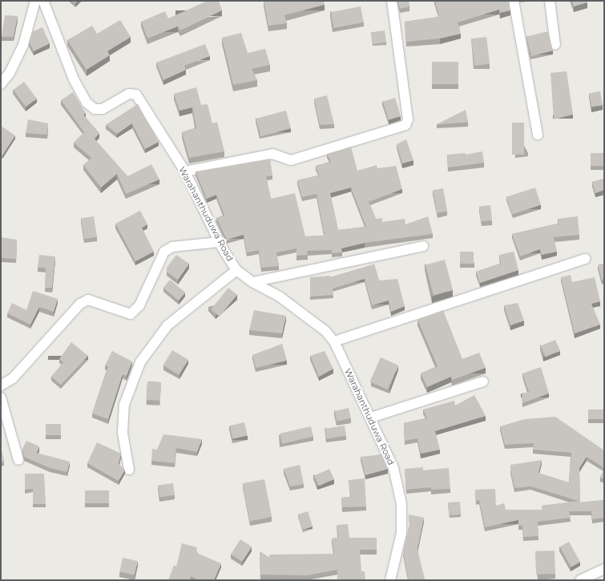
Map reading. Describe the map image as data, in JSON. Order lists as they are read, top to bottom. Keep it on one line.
{"streets":{"street":["Warahanthuduwa Road"]}}
